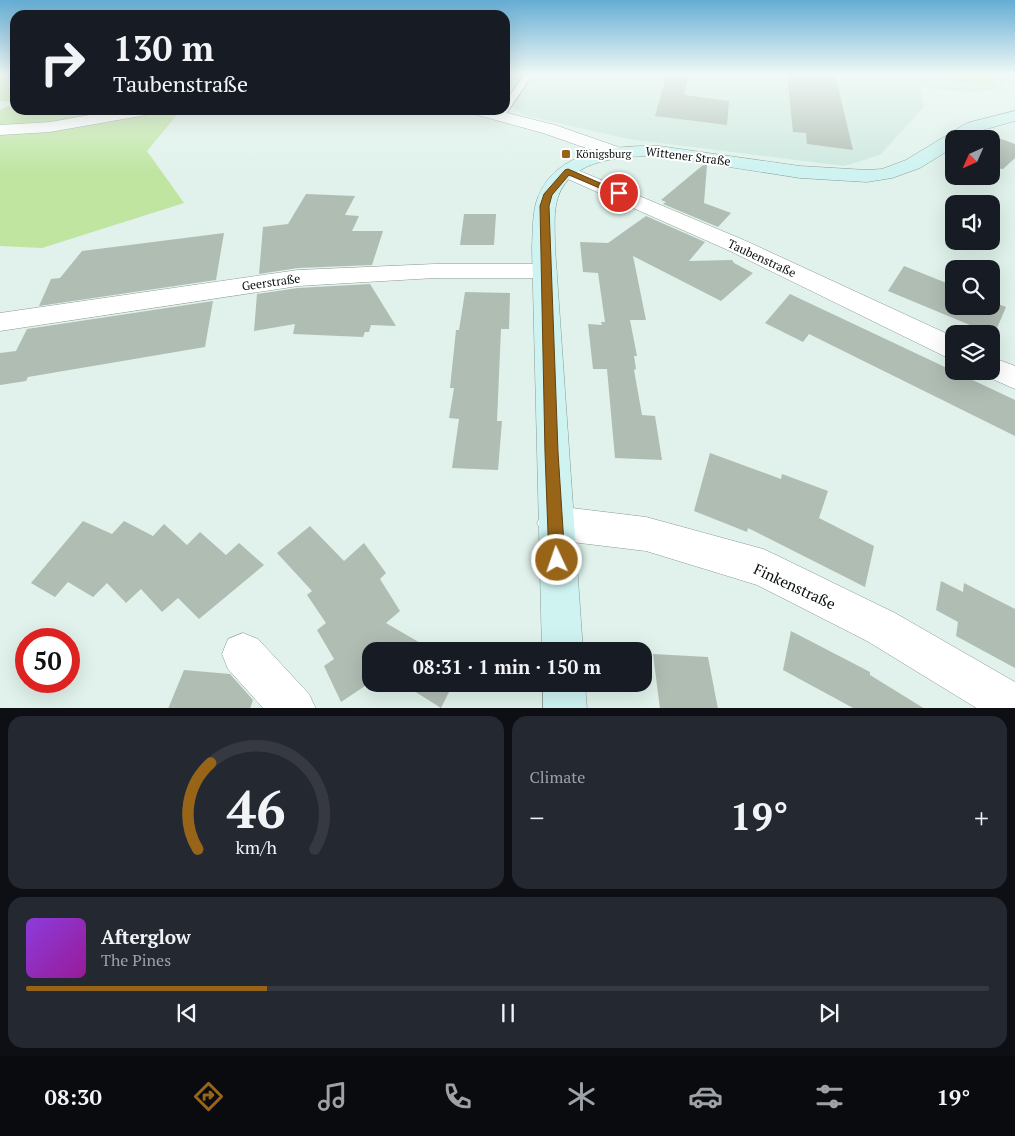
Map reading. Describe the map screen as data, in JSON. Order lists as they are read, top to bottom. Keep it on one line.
{"streets":{"main road":["Wittener Straße"],"street":["Taubenstraße","Geerstraße","Finkenstraße"]},"crossings":[["Wittener Straße","Taubenstraße"],["Wittener Straße","Geerstraße"],["Wittener Straße","Finkenstraße"]],"places":{"transit":["Königsburg"]},"north":"bottom left","page":{"turn":["130 m","Taubenstraße"],"limit":"50","trip":"08:31 · 1 min · 150 m","tile":"Climate","heat":["−","19°","+"],"song":["Afterglow","The Pines"],"tabs":["08:30","19°"],"gauge":["46","km/h"]}}
